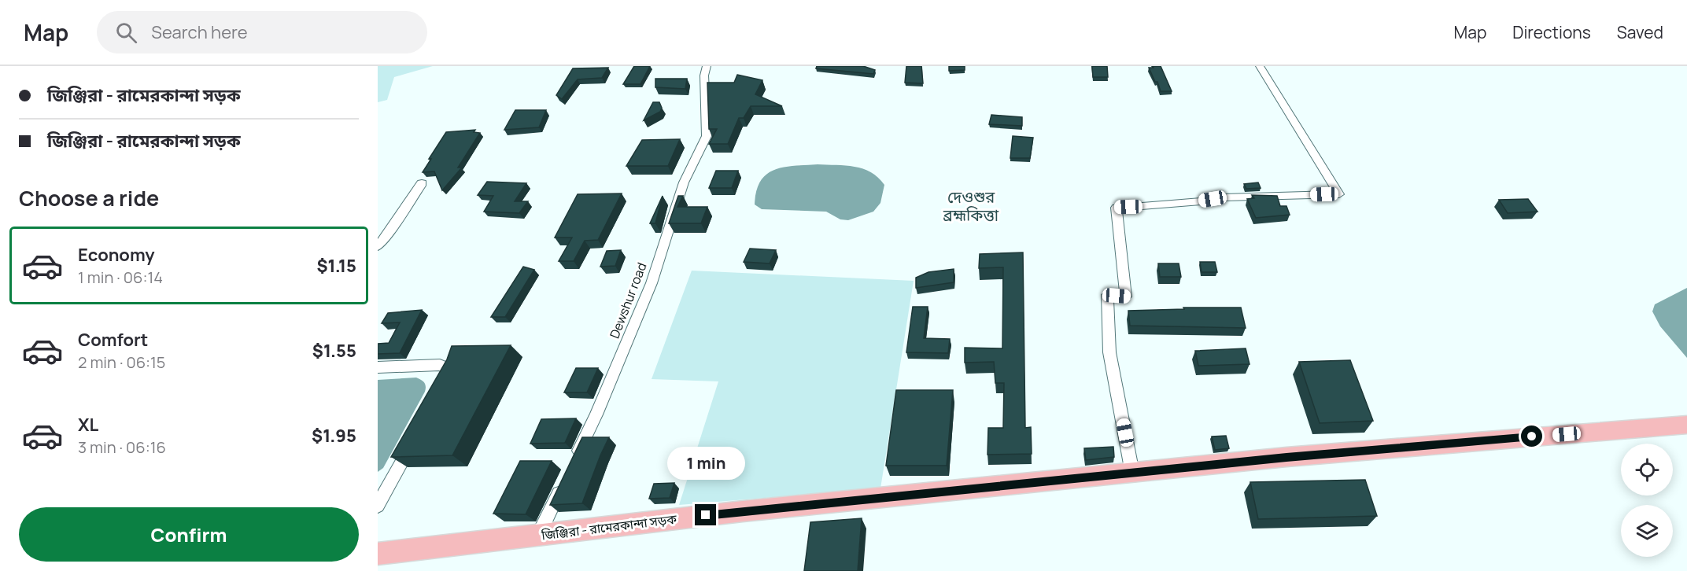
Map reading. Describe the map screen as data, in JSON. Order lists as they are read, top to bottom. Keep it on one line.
{"streets":{"main road":["জিঞ্জিরা - রামেরকান্দা সড়ক"],"street":["Dewshur road"]},"districts":["দেওশুর ব্রহ্মকিত্তা"],"page":{"header":"Map","search":"Search here","nav":["Map","Directions","Saved"],"banner":["জিঞ্জিরা - রামেরকান্দা সড়ক","জিঞ্জিরা - রামেরকান্দা সড়ক"],"heading":"Choose a ride","list":[{"name":"Economy","note":"1 min · 06:14","value":"$1.15"},{"name":"Comfort","note":"2 min · 06:15","value":"$1.55"},{"name":"XL","note":"3 min · 06:16","value":"$1.95"}],"bubble":"1 min","buttons":"Confirm"}}
